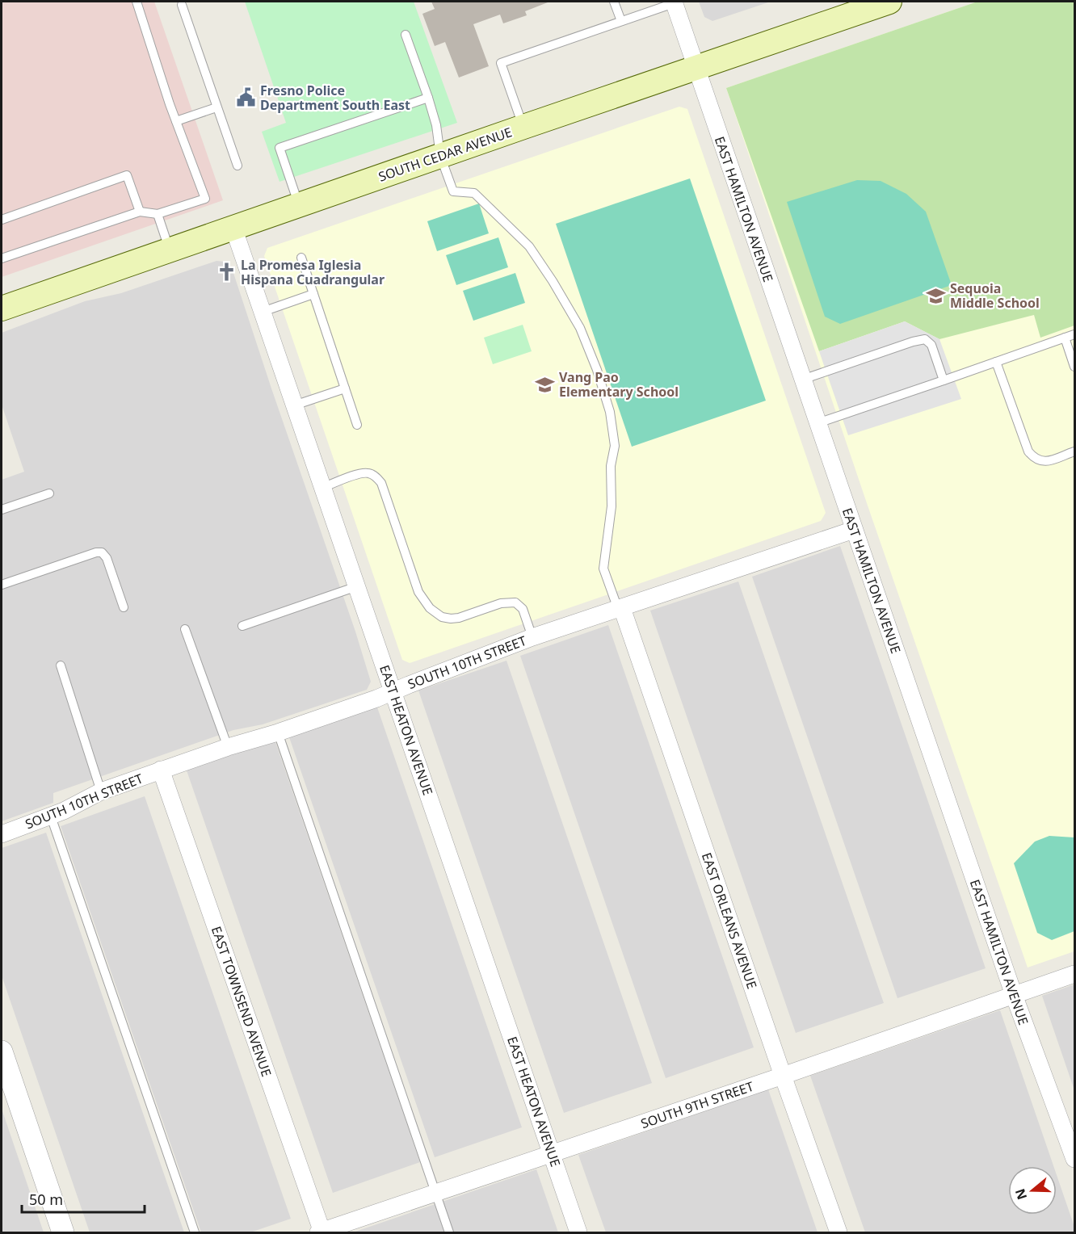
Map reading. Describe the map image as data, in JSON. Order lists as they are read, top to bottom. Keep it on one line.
{"streets":{"main road":["SOUTH CEDAR AVENUE"],"street":["EAST HAMILTON AVENUE","SOUTH 10TH STREET","EAST HEATON AVENUE","EAST ORLEANS AVENUE","EAST TOWNSEND AVENUE","SOUTH 9TH STREET"]},"crossings":[["SOUTH CEDAR AVENUE","EAST HAMILTON AVENUE"],["SOUTH CEDAR AVENUE","EAST HEATON AVENUE"],["EAST HAMILTON AVENUE","SOUTH 10TH STREET"],["EAST HAMILTON AVENUE","SOUTH 9TH STREET"],["SOUTH 10TH STREET","EAST HEATON AVENUE"],["SOUTH 10TH STREET","EAST ORLEANS AVENUE"],["SOUTH 10TH STREET","EAST TOWNSEND AVENUE"],["EAST HEATON AVENUE","SOUTH 9TH STREET"],["EAST ORLEANS AVENUE","SOUTH 9TH STREET"],["EAST TOWNSEND AVENUE","SOUTH 9TH STREET"]],"places":{"public building":["Fresno Police Department South East"],"church":["La Promesa Iglesia Hispana Cuadrangular"],"school or university":["Sequoia Middle School","Vang Pao Elementary School"]},"scale_bar":"50 m","north":"left"}
